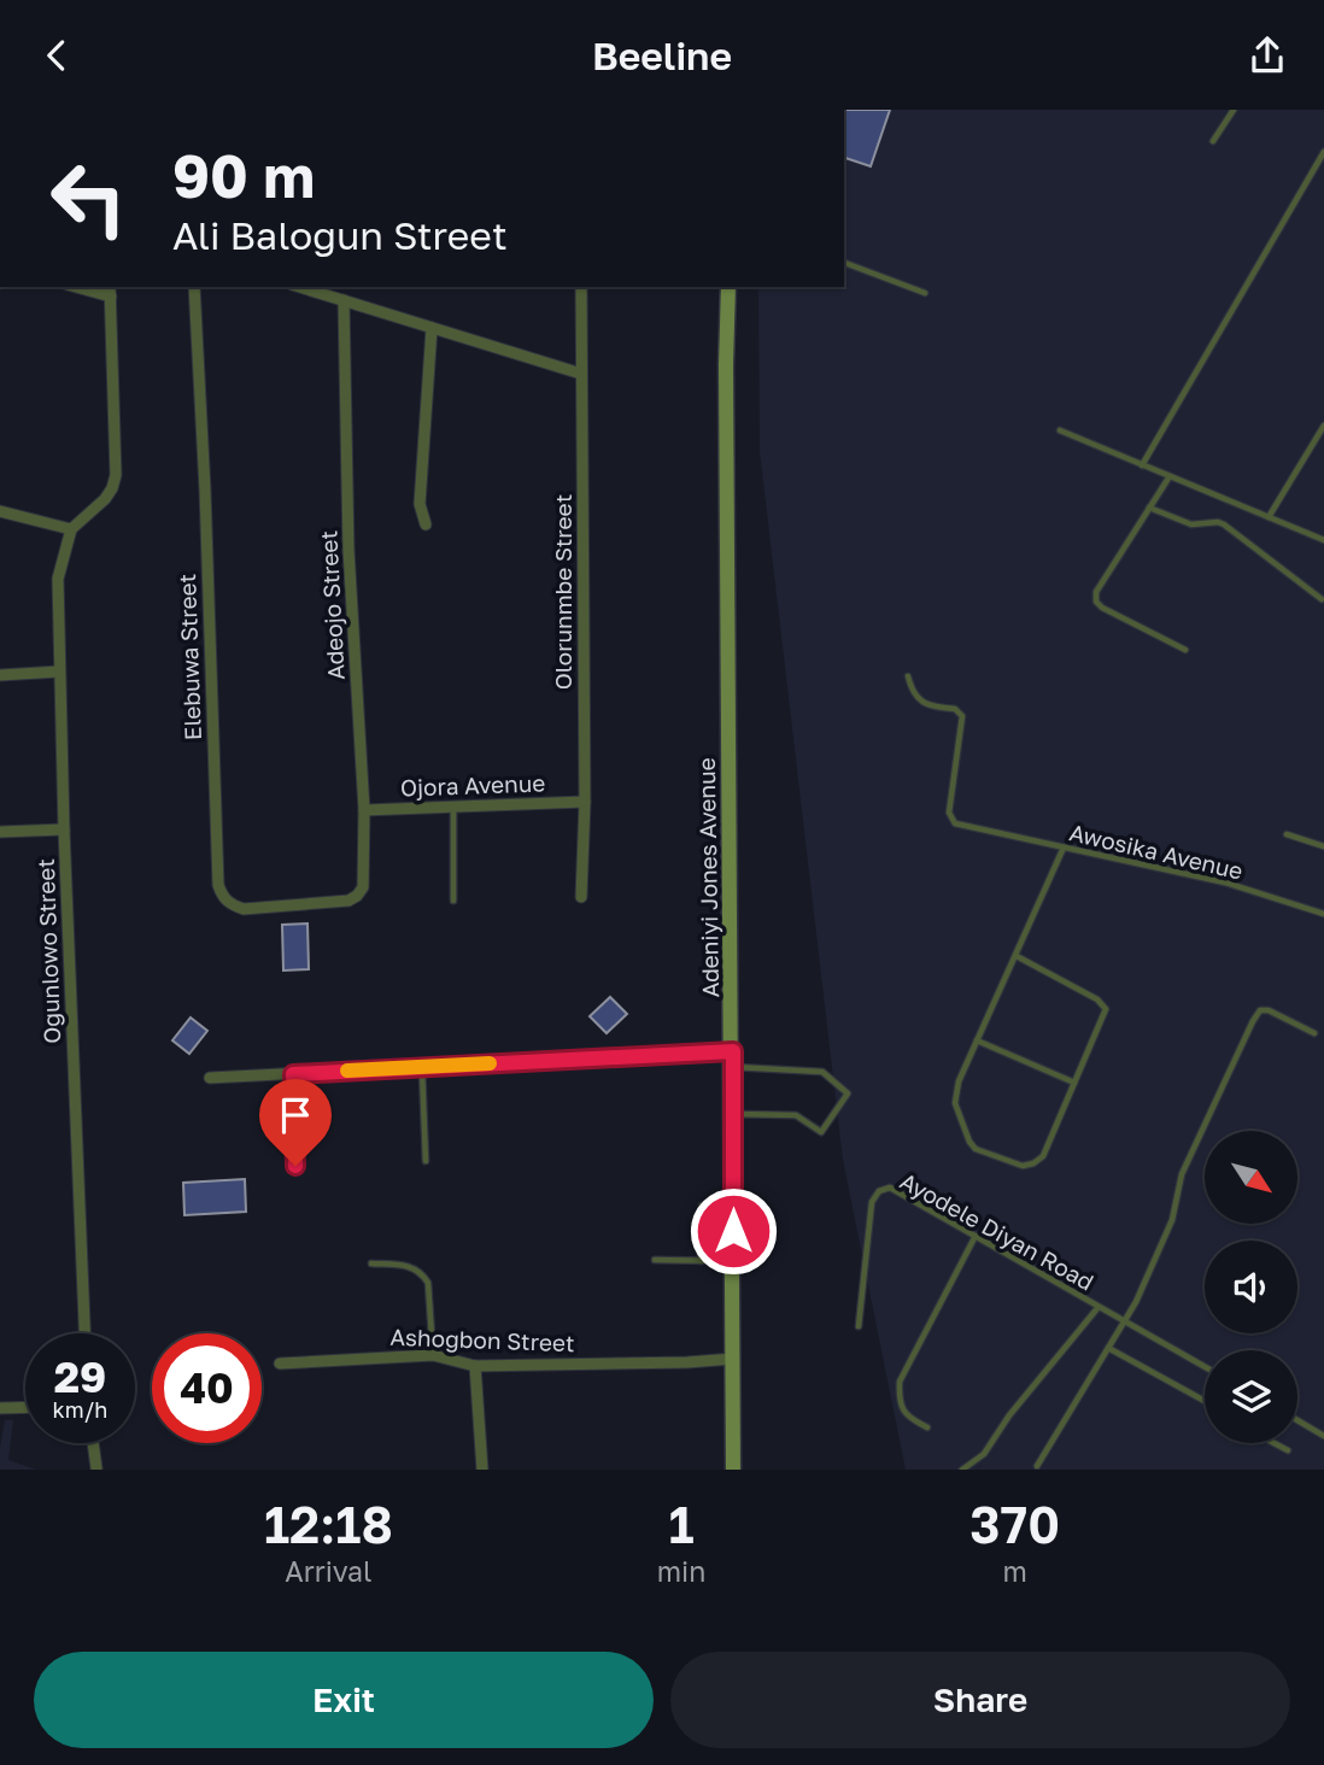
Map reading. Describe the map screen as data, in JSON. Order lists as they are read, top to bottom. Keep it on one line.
{"streets":{"street":["Olorunmbe Street","Adeojo Street","Elebuwa Street","Ojora Avenue","Adeniyi Jones Avenue","Ogunlowo Street","Ashogbon Street"],"lane":["Awosika Avenue","Ayodele Diyan Road"]},"crossings":[["Olorunmbe Street","Ojora Avenue"],["Adeojo Street","Elebuwa Street"],["Adeojo Street","Ojora Avenue"],["Adeniyi Jones Avenue","Ashogbon Street"]],"north":"bottom right","page":{"header":"Beeline","turn":["90 m","Ali Balogun Street"],"speed":"29 km/h","limit":"40","eta":["12:18","Arrival","1","min","370","m"],"buttons":["Exit","Share"]}}
